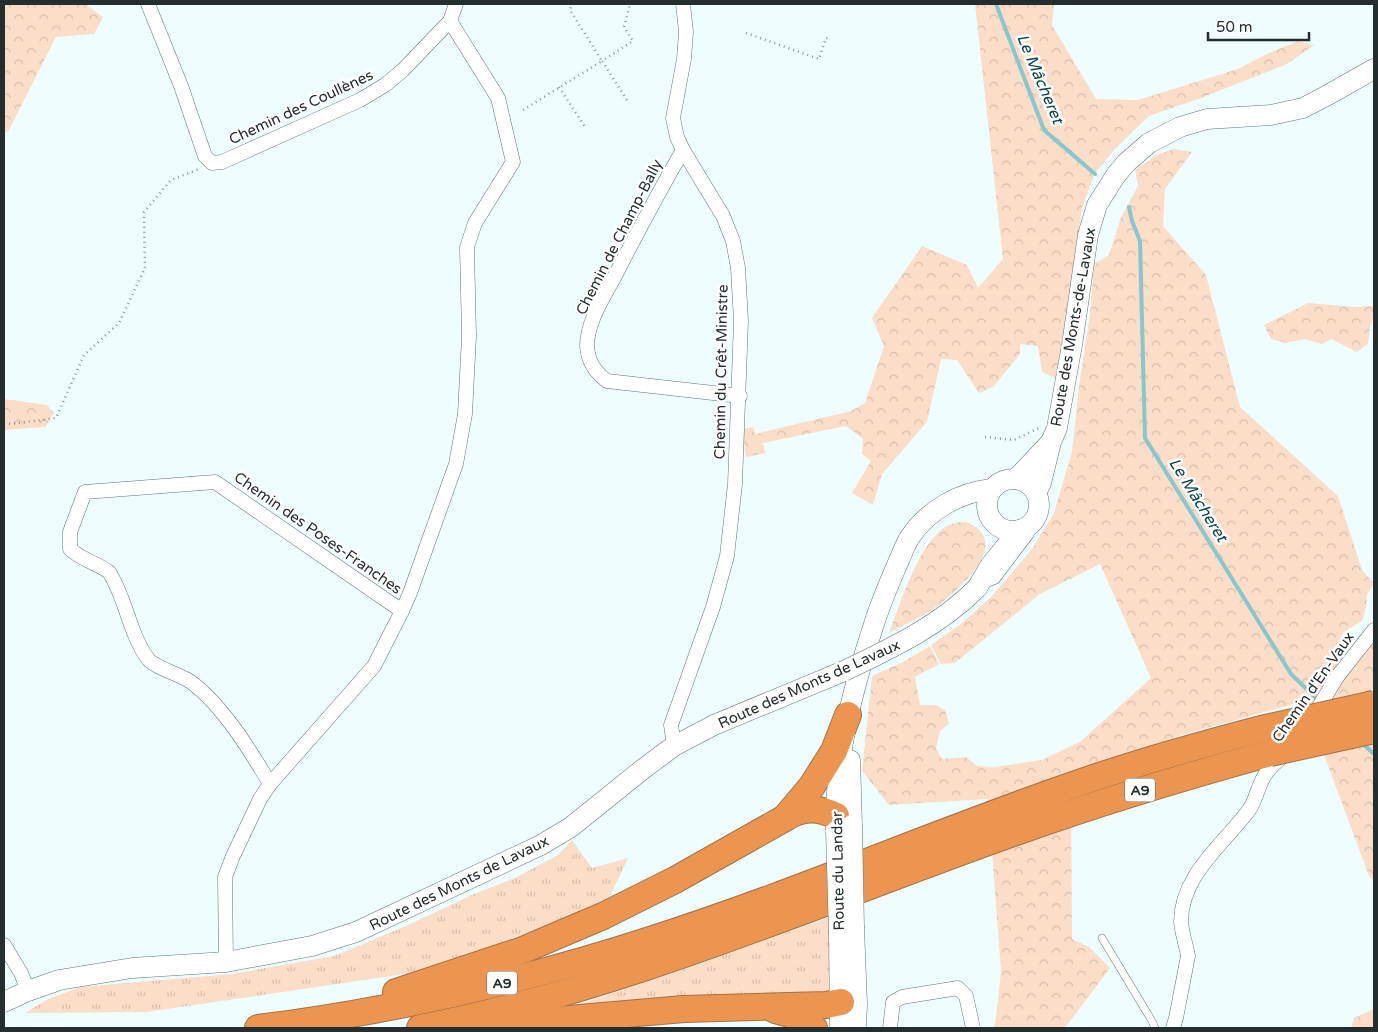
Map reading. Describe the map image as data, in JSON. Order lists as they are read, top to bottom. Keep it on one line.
{"streets":{"highway":["A9"],"street":["Chemin des Coullènes","Chemin de Champ-Bally","Route des Monts-de-Lavaux","Chemin du Crêt-Ministre","Chemin des Poses-Franches","Route des Monts de Lavaux","Chemin d'En-Vaux","Route du Landar"]},"crossings":[["Chemin de Champ-Bally","Chemin du Crêt-Ministre"],["Chemin du Crêt-Ministre","Route des Monts de Lavaux"],["Route des Monts de Lavaux","Route du Landar"]],"water":["Le Mâcheret"],"scale_bar":"50 m"}
